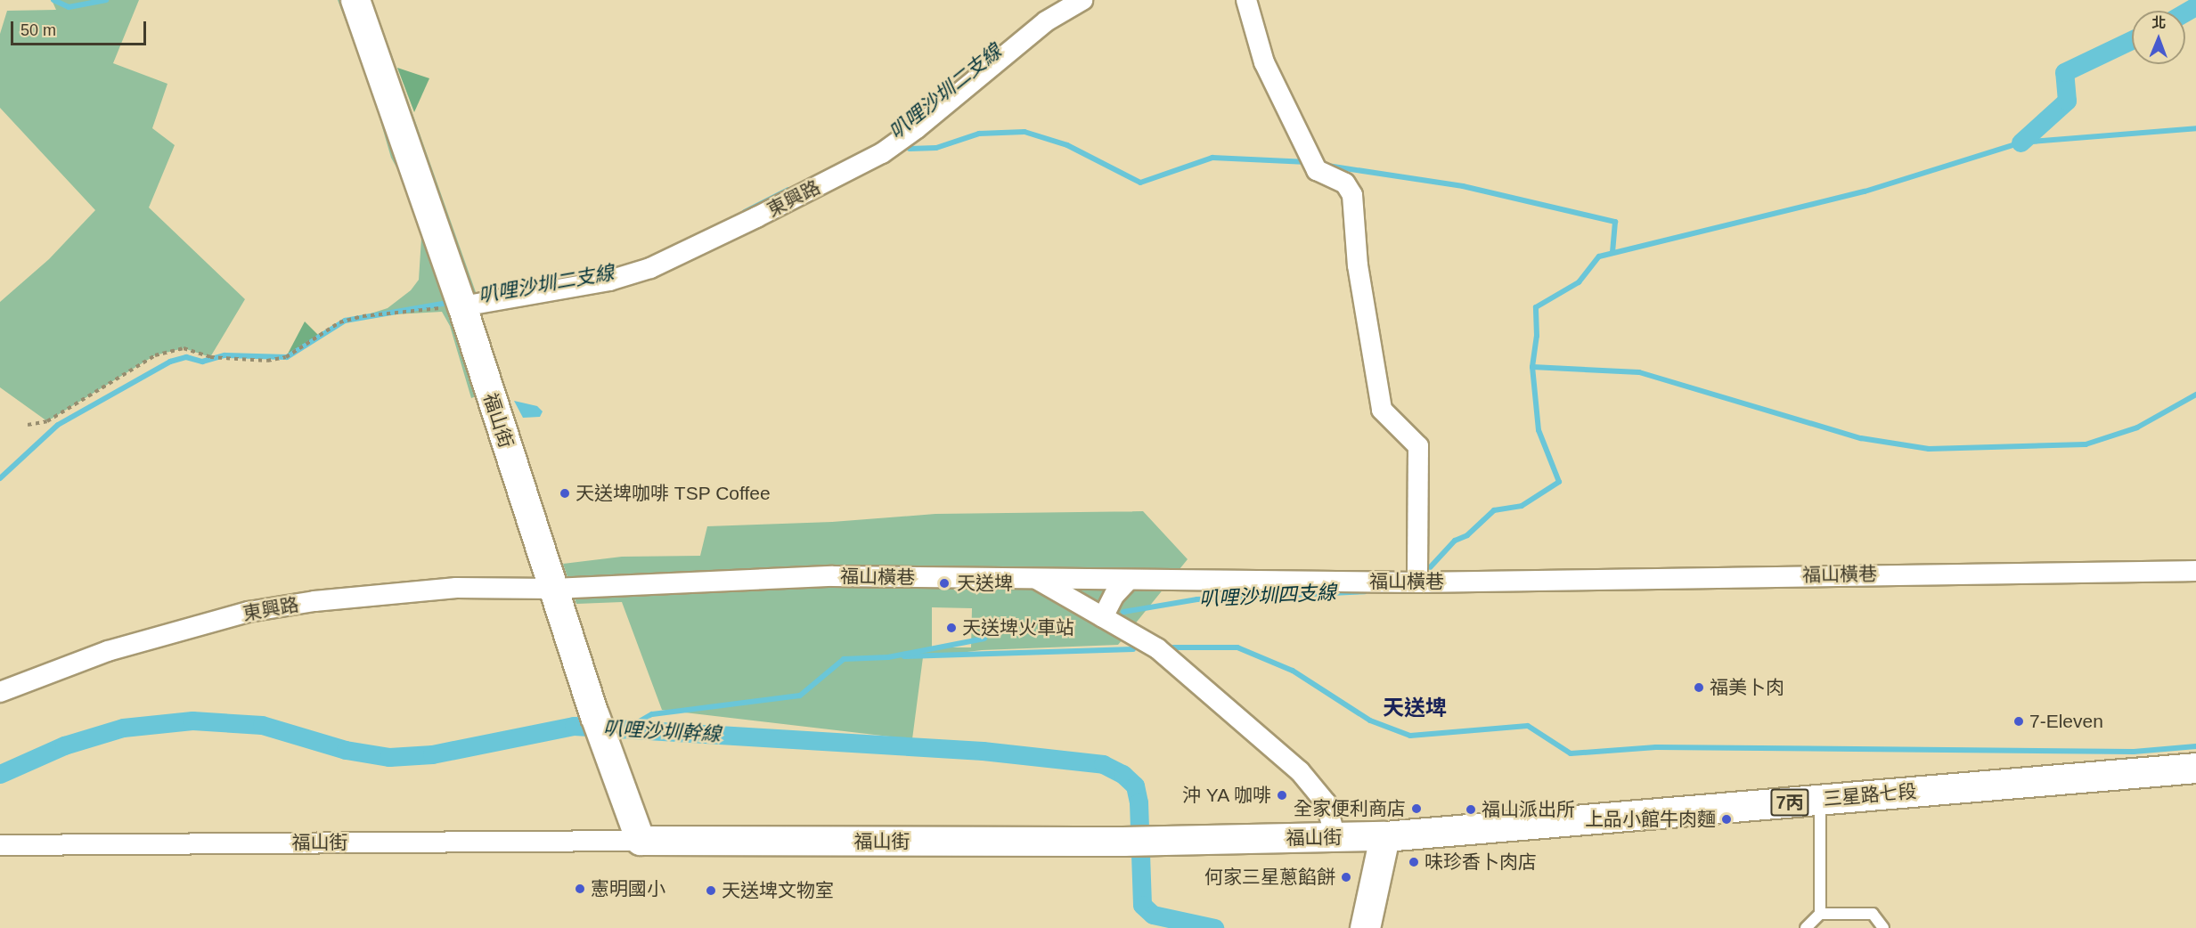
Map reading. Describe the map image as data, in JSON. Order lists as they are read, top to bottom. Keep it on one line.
{"streets":{"main road":["三星路七段","7丙"],"street":["東興路","福山街","福山橫巷"]},"crossings":[["東興路","福山街"],["東興路","福山橫巷"],["福山街","福山橫巷"],["福山街","三星路七段"]],"districts":["天送埤"],"water":["叭哩沙圳二支線","叭哩沙圳四支線","叭哩沙圳幹線"],"places":["天送埤咖啡 TSP Coffee","天送埤","天送埤火車站","福美卜肉","7-Eleven","沖 YA 咖啡","全家便利商店","福山派出所","上品小館牛肉麵","味珍香卜肉店","何家三星蔥餡餅","憲明國小","天送埤文物室"],"scale_bar":"50 m","north":"top"}
